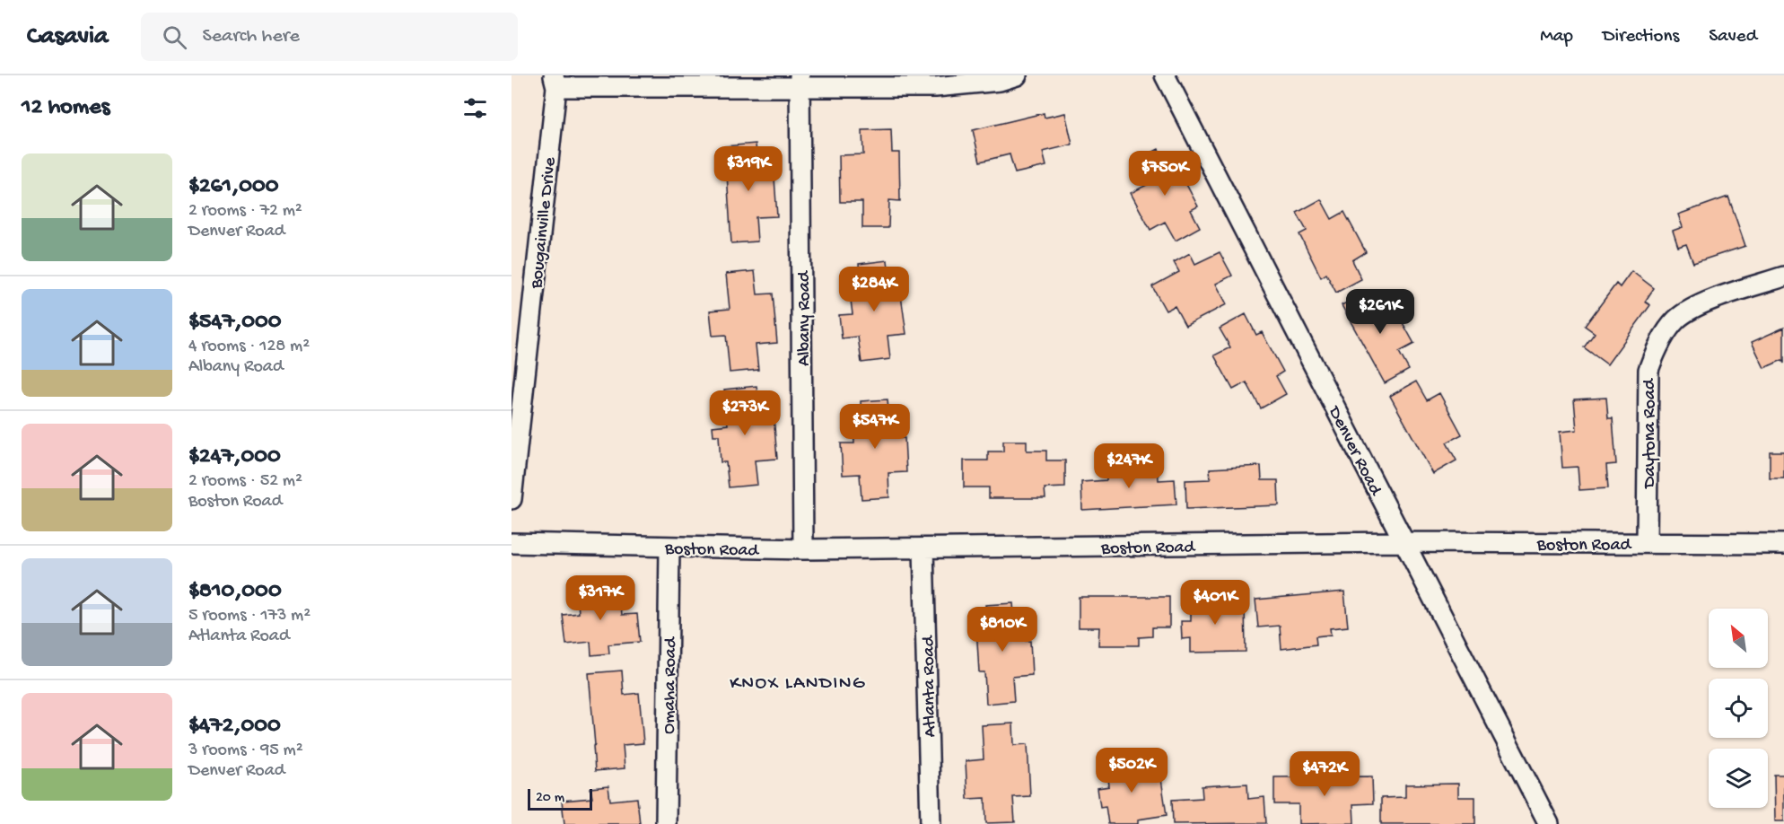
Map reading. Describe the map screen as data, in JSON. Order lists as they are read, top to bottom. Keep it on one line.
{"streets":{"street":["Bougainville Drive","Albany Road","Daytona Road","Denver Road","Boston Road","Omaha Road","Atlanta Road"]},"crossings":[["Albany Road","Boston Road"],["Daytona Road","Boston Road"],["Denver Road","Boston Road"],["Boston Road","Omaha Road"],["Boston Road","Atlanta Road"]],"districts":["KNOX LANDING"],"scale_bar":"20 m","north":"top left","page":{"header":"Casavia","search":"Search here","nav":["Map","Directions","Saved"],"heading":"12 homes","list":[{"name":"$261,000","note":"2 rooms · 72 m² · Denver Road"},{"name":"$547,000","note":"4 rooms · 128 m² · Albany Road"},{"name":"$247,000","note":"2 rooms · 52 m² · Boston Road"},{"name":"$810,000","note":"5 rooms · 173 m² · Atlanta Road"},{"name":"$472,000","note":"3 rooms · 95 m² · Denver Road"}],"price":["$319K","$750K","$284K","$261K","$273K","$547K","$247K","$317K","$401K","$810K","$502K","$472K"],"scale":"20 m"}}
